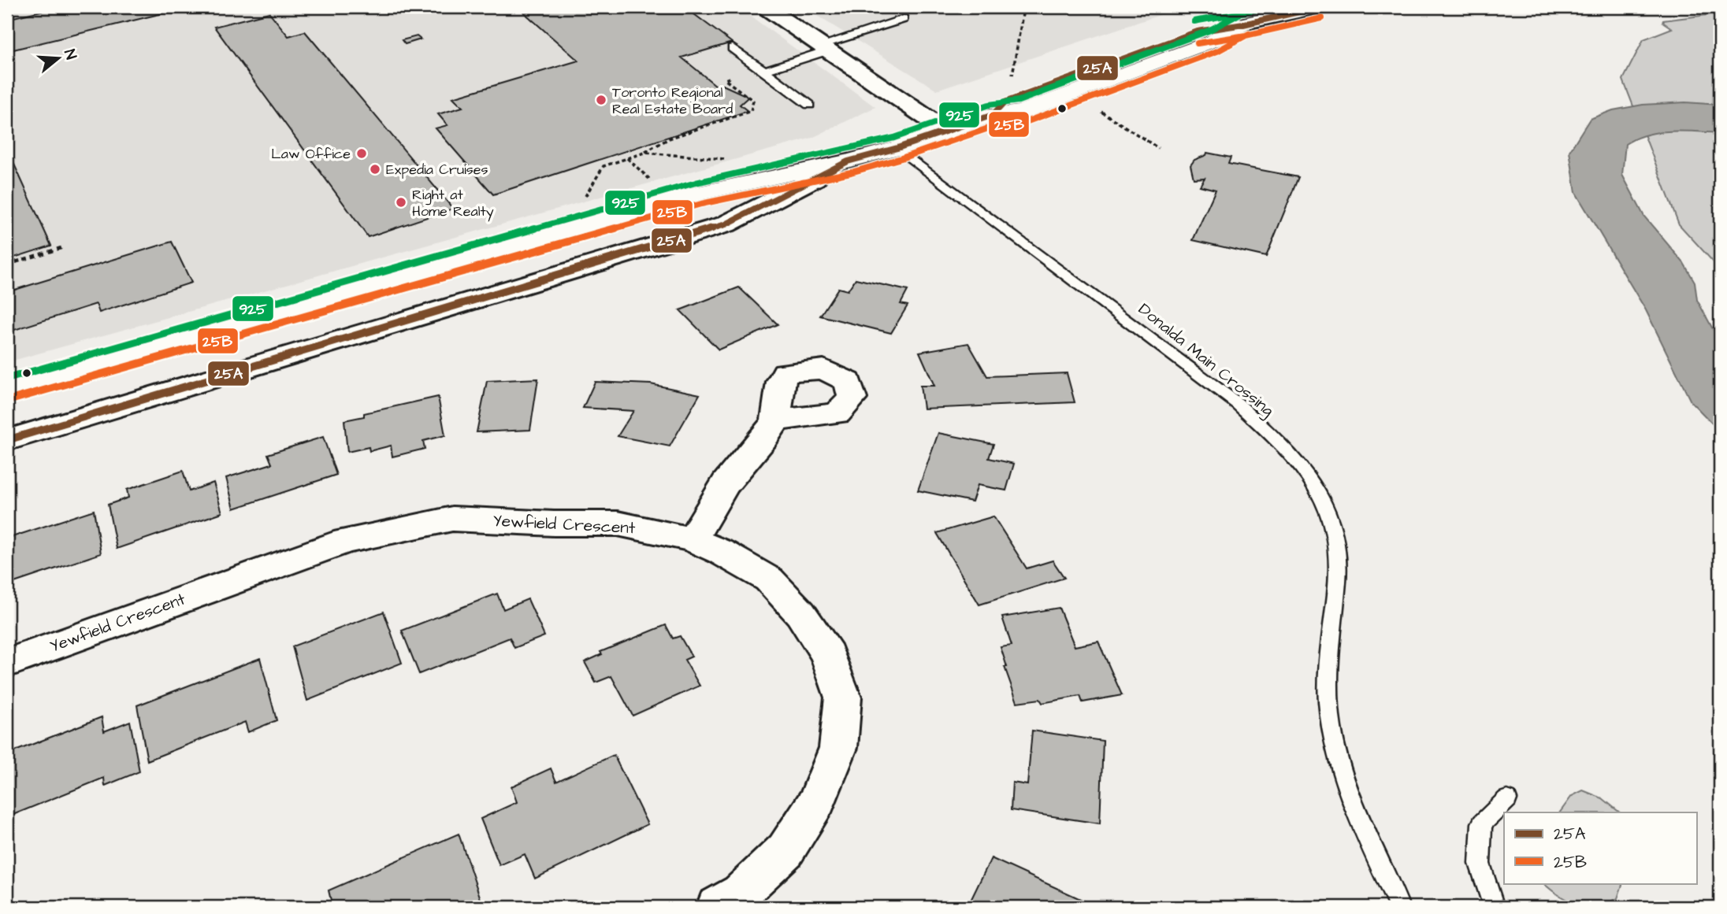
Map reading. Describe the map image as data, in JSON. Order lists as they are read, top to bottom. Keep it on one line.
{"streets":{"main road":["Yewfield Crescent"],"lane":["Donalda Main Crossing"]},"places":["Toronto Regional Real Estate Board","Law Office","Expedia Cruises","Right at Home Realty"],"lines":["transit line 25A","transit line 925","transit line 25B"],"legend":["25A","25B"],"north":"right"}
